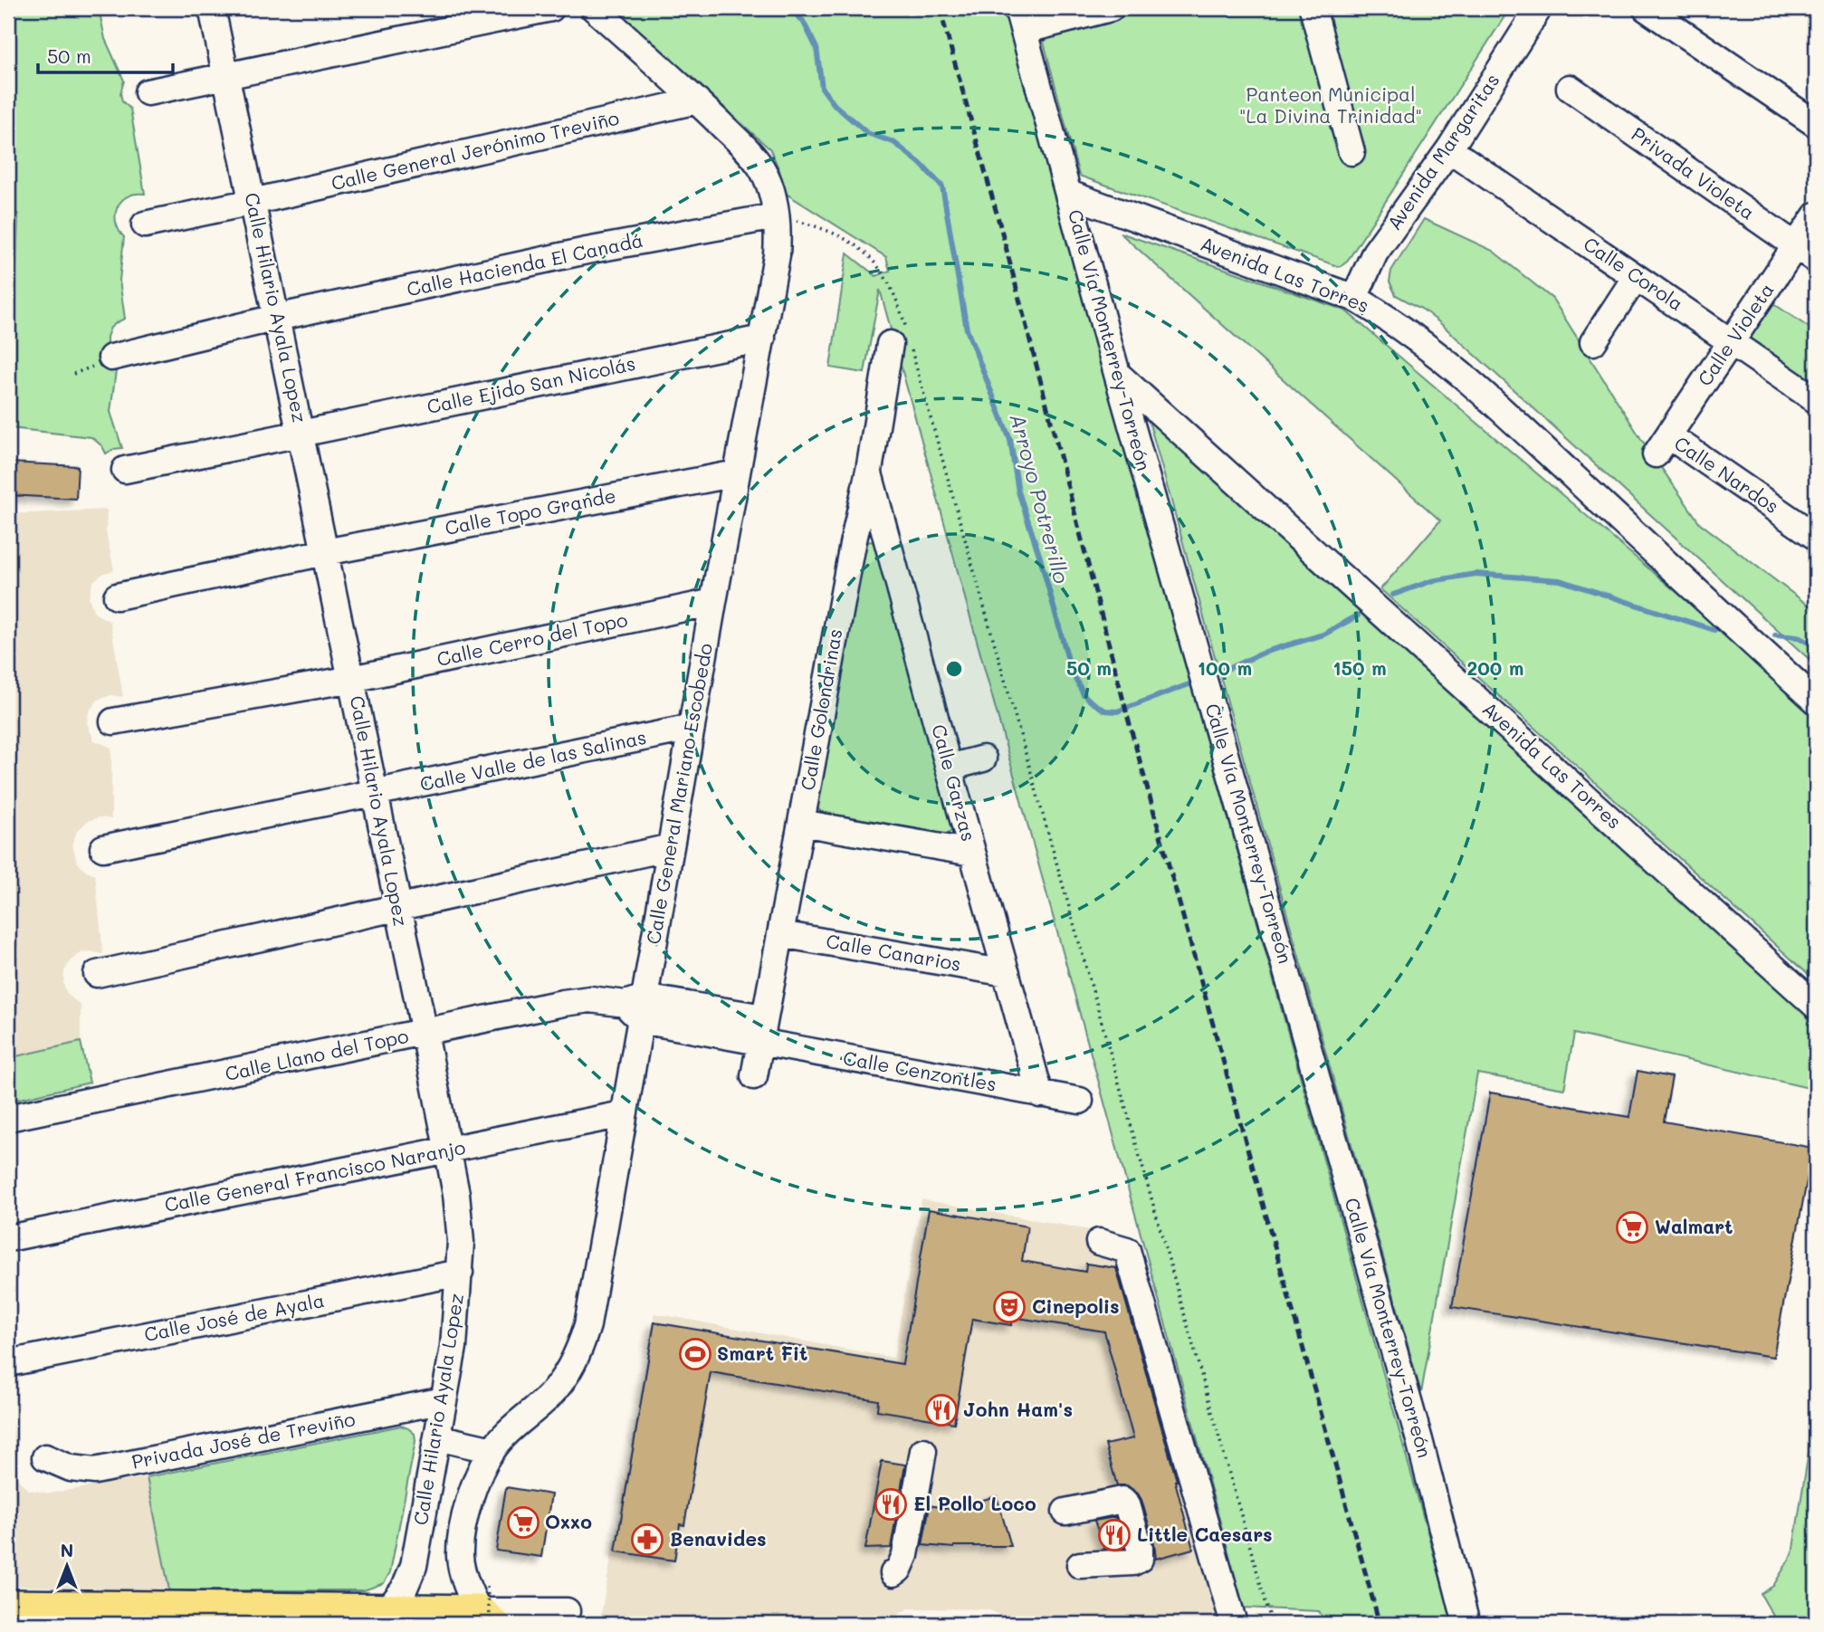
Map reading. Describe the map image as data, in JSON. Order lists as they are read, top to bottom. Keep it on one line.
{"streets":{"street":["Calle General Jerónimo Treviño","Avenida Margaritas","Privada Violeta","Calle Hacienda El Canadá","Calle Corola","Avenida Las Torres","Calle Hilario Ayala Lopez","Calle Violeta","Calle Vía Monterrey-Torreón","Calle Ejido San Nicolás","Calle Nardos","Calle Topo Grande","Calle Cerro del Topo","Calle Golondrinas","Calle Valle de las Salinas","Calle Garzas","Calle General Mariano Escobedo","Calle Canarios","Calle Llano del Topo","Calle Cenzontles","Calle General Francisco Naranjo","Calle José de Ayala","Privada José de Treviño"]},"crossings":[["Calle General Jerónimo Treviño","Calle Hilario Ayala Lopez"],["Calle General Jerónimo Treviño","Calle General Mariano Escobedo"],["Avenida Margaritas","Calle Corola"],["Avenida Margaritas","Avenida Las Torres"],["Privada Violeta","Calle Violeta"],["Calle Hacienda El Canadá","Calle Hilario Ayala Lopez"],["Calle Hacienda El Canadá","Calle General Mariano Escobedo"],["Calle Corola","Calle Violeta"],["Avenida Las Torres","Calle Vía Monterrey-Torreón"],["Calle Hilario Ayala Lopez","Calle Ejido San Nicolás"],["Calle Hilario Ayala Lopez","Calle Topo Grande"],["Calle Hilario Ayala Lopez","Calle Cerro del Topo"],["Calle Hilario Ayala Lopez","Calle Valle de las Salinas"],["Calle Hilario Ayala Lopez","Calle Llano del Topo"],["Calle Hilario Ayala Lopez","Calle General Francisco Naranjo"],["Calle Hilario Ayala Lopez","Calle José de Ayala"],["Calle Hilario Ayala Lopez","Privada José de Treviño"],["Calle Violeta","Calle Nardos"],["Calle Ejido San Nicolás","Calle General Mariano Escobedo"],["Calle Topo Grande","Calle General Mariano Escobedo"],["Calle Cerro del Topo","Calle General Mariano Escobedo"],["Calle Golondrinas","Calle Garzas"],["Calle Golondrinas","Calle Canarios"],["Calle Golondrinas","Calle Cenzontles"],["Calle Valle de las Salinas","Calle General Mariano Escobedo"],["Calle Garzas","Calle Canarios"],["Calle Garzas","Calle Cenzontles"],["Calle General Mariano Escobedo","Calle Llano del Topo"],["Calle General Mariano Escobedo","Calle Cenzontles"],["Calle General Mariano Escobedo","Calle General Francisco Naranjo"],["Calle Llano del Topo","Calle Cenzontles"]],"water":["Arroyo Potrerillo"],"parks":["Panteon Municipal \"La Divina Trinidad\""],"places":{"supermarket":["Walmart","Oxxo"],"theatre":["Cinepolis"],"sports":["Smart Fit"],"restaurant":["John Ham's","El Pollo Loco","Little Caesars"],"pharmacy":["Benavides"]},"scale_bar":"50 m","north":"top","rings":["50 m","100 m","150 m","200 m"]}
